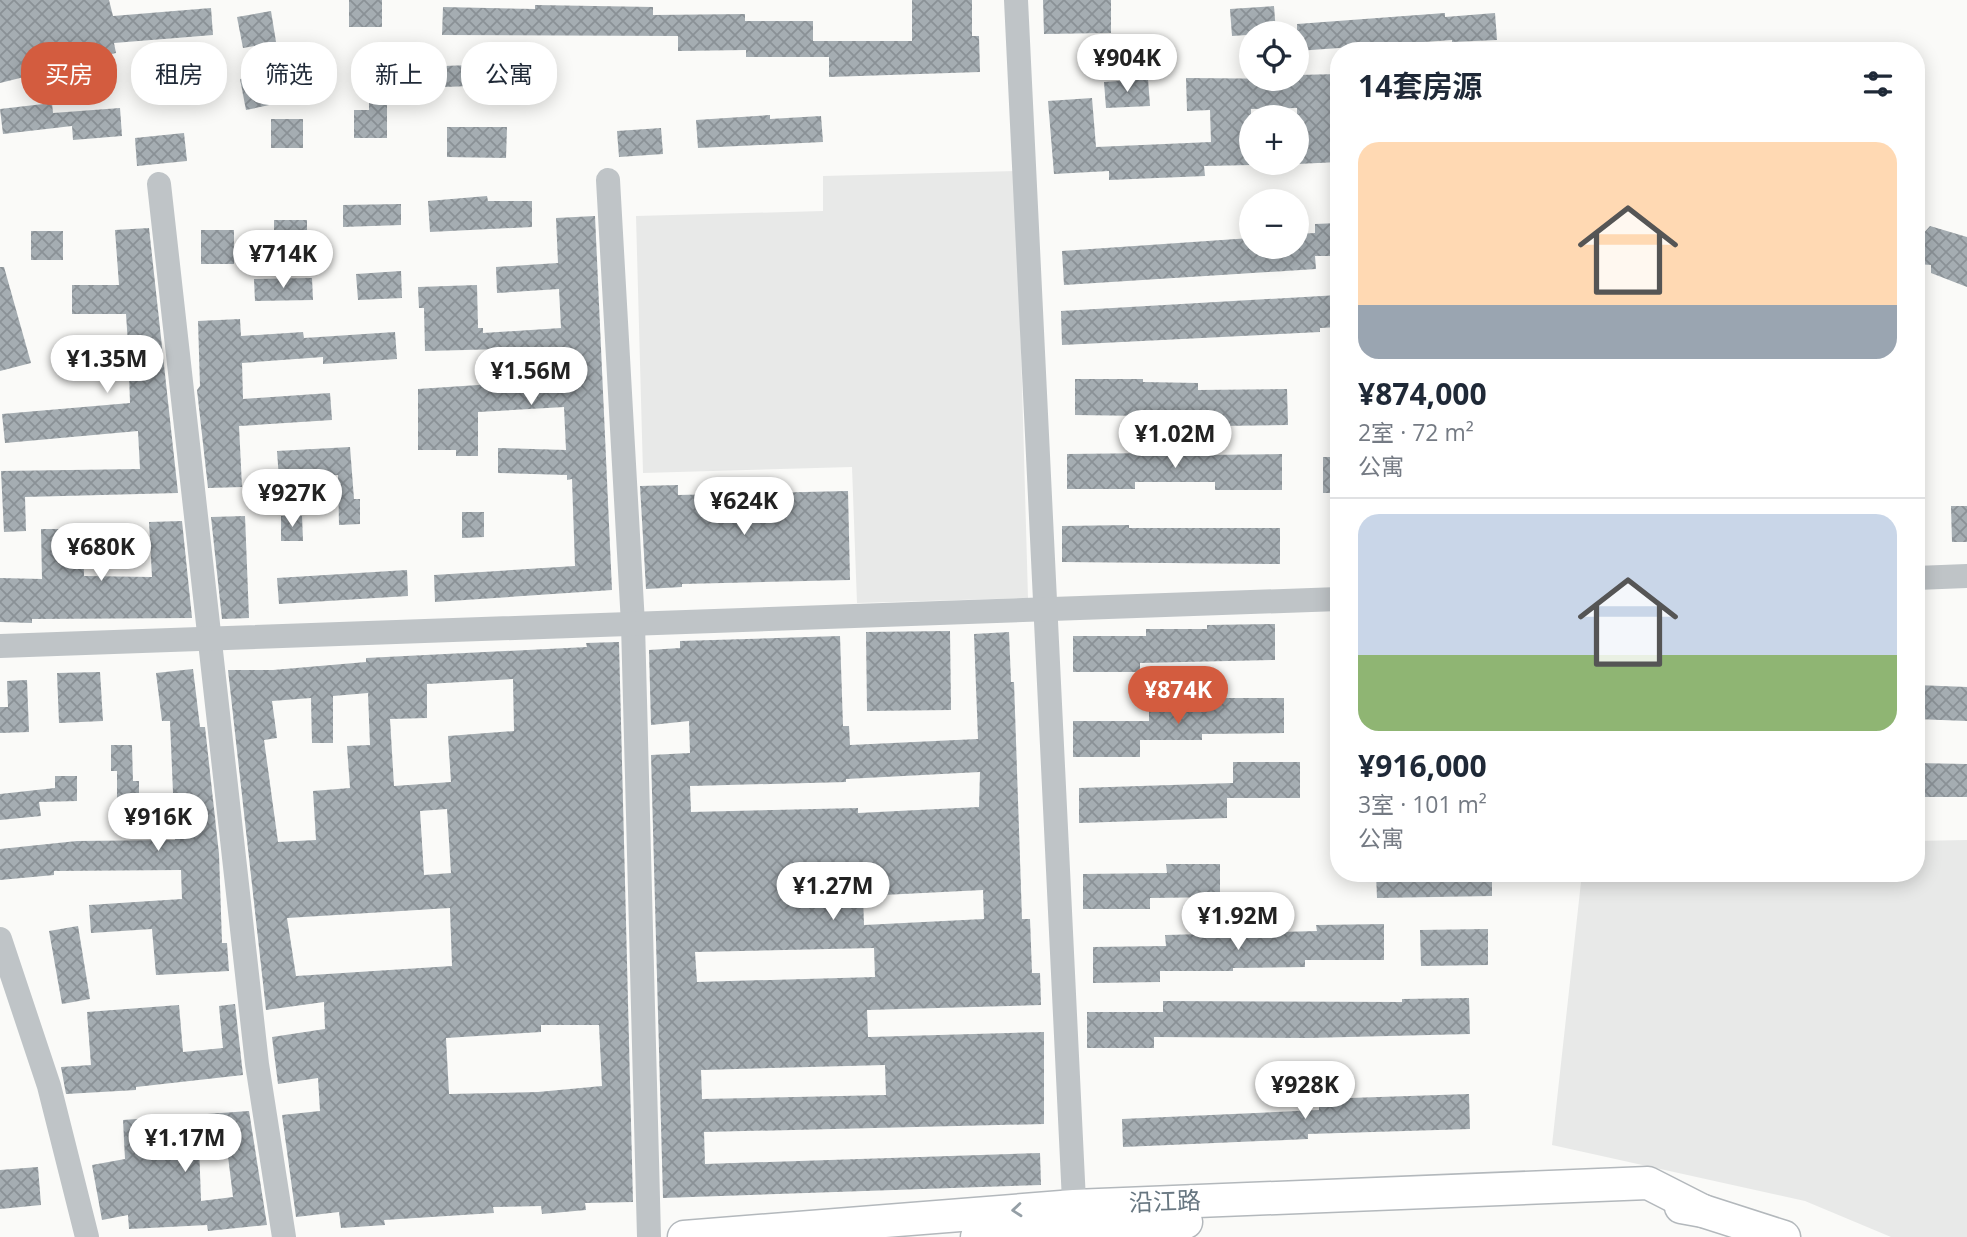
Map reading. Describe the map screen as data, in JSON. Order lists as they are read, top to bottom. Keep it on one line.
{"streets":{"main road":["沿江路"]},"page":{"map_buttons":["+","−"],"price":["¥904K","¥714K","¥1.35M","¥1.56M","¥1.02M","¥927K","¥624K","¥680K","¥874K","¥916K","¥1.27M","¥1.92M","¥928K","¥1.17M"],"chip":["买房","租房","筛选","新上","公寓"],"heading":"14套房源","list":[{"name":"¥874,000","note":"2室 · 72 m² · 公寓"},{"name":"¥916,000","note":"3室 · 101 m² · 公寓"}]}}
